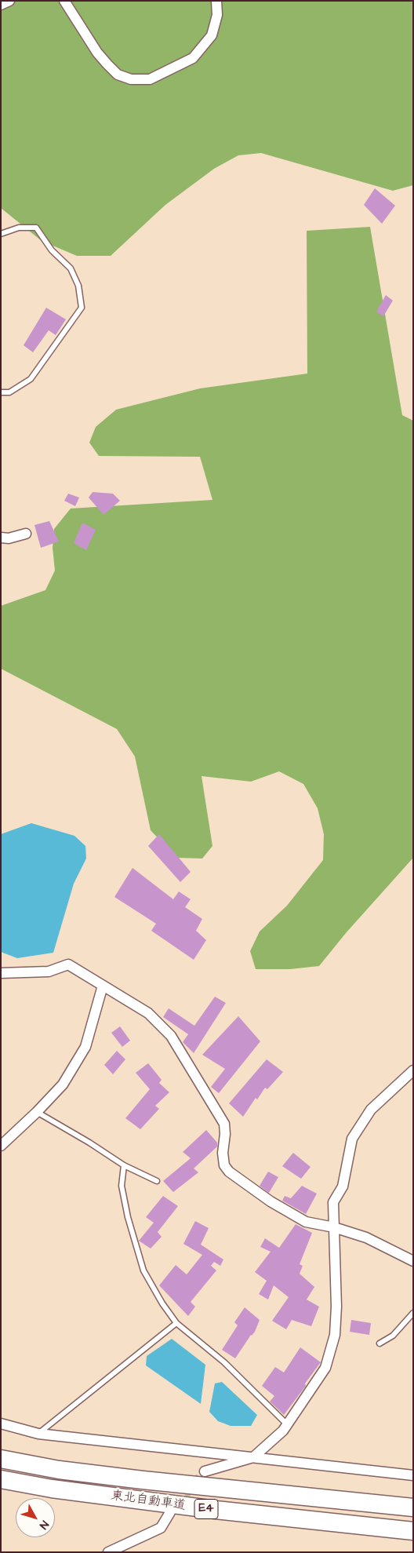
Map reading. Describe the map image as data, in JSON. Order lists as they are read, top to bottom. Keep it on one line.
{"streets":{"highway":["東北自動車道","E4"]},"north":"bottom right"}
